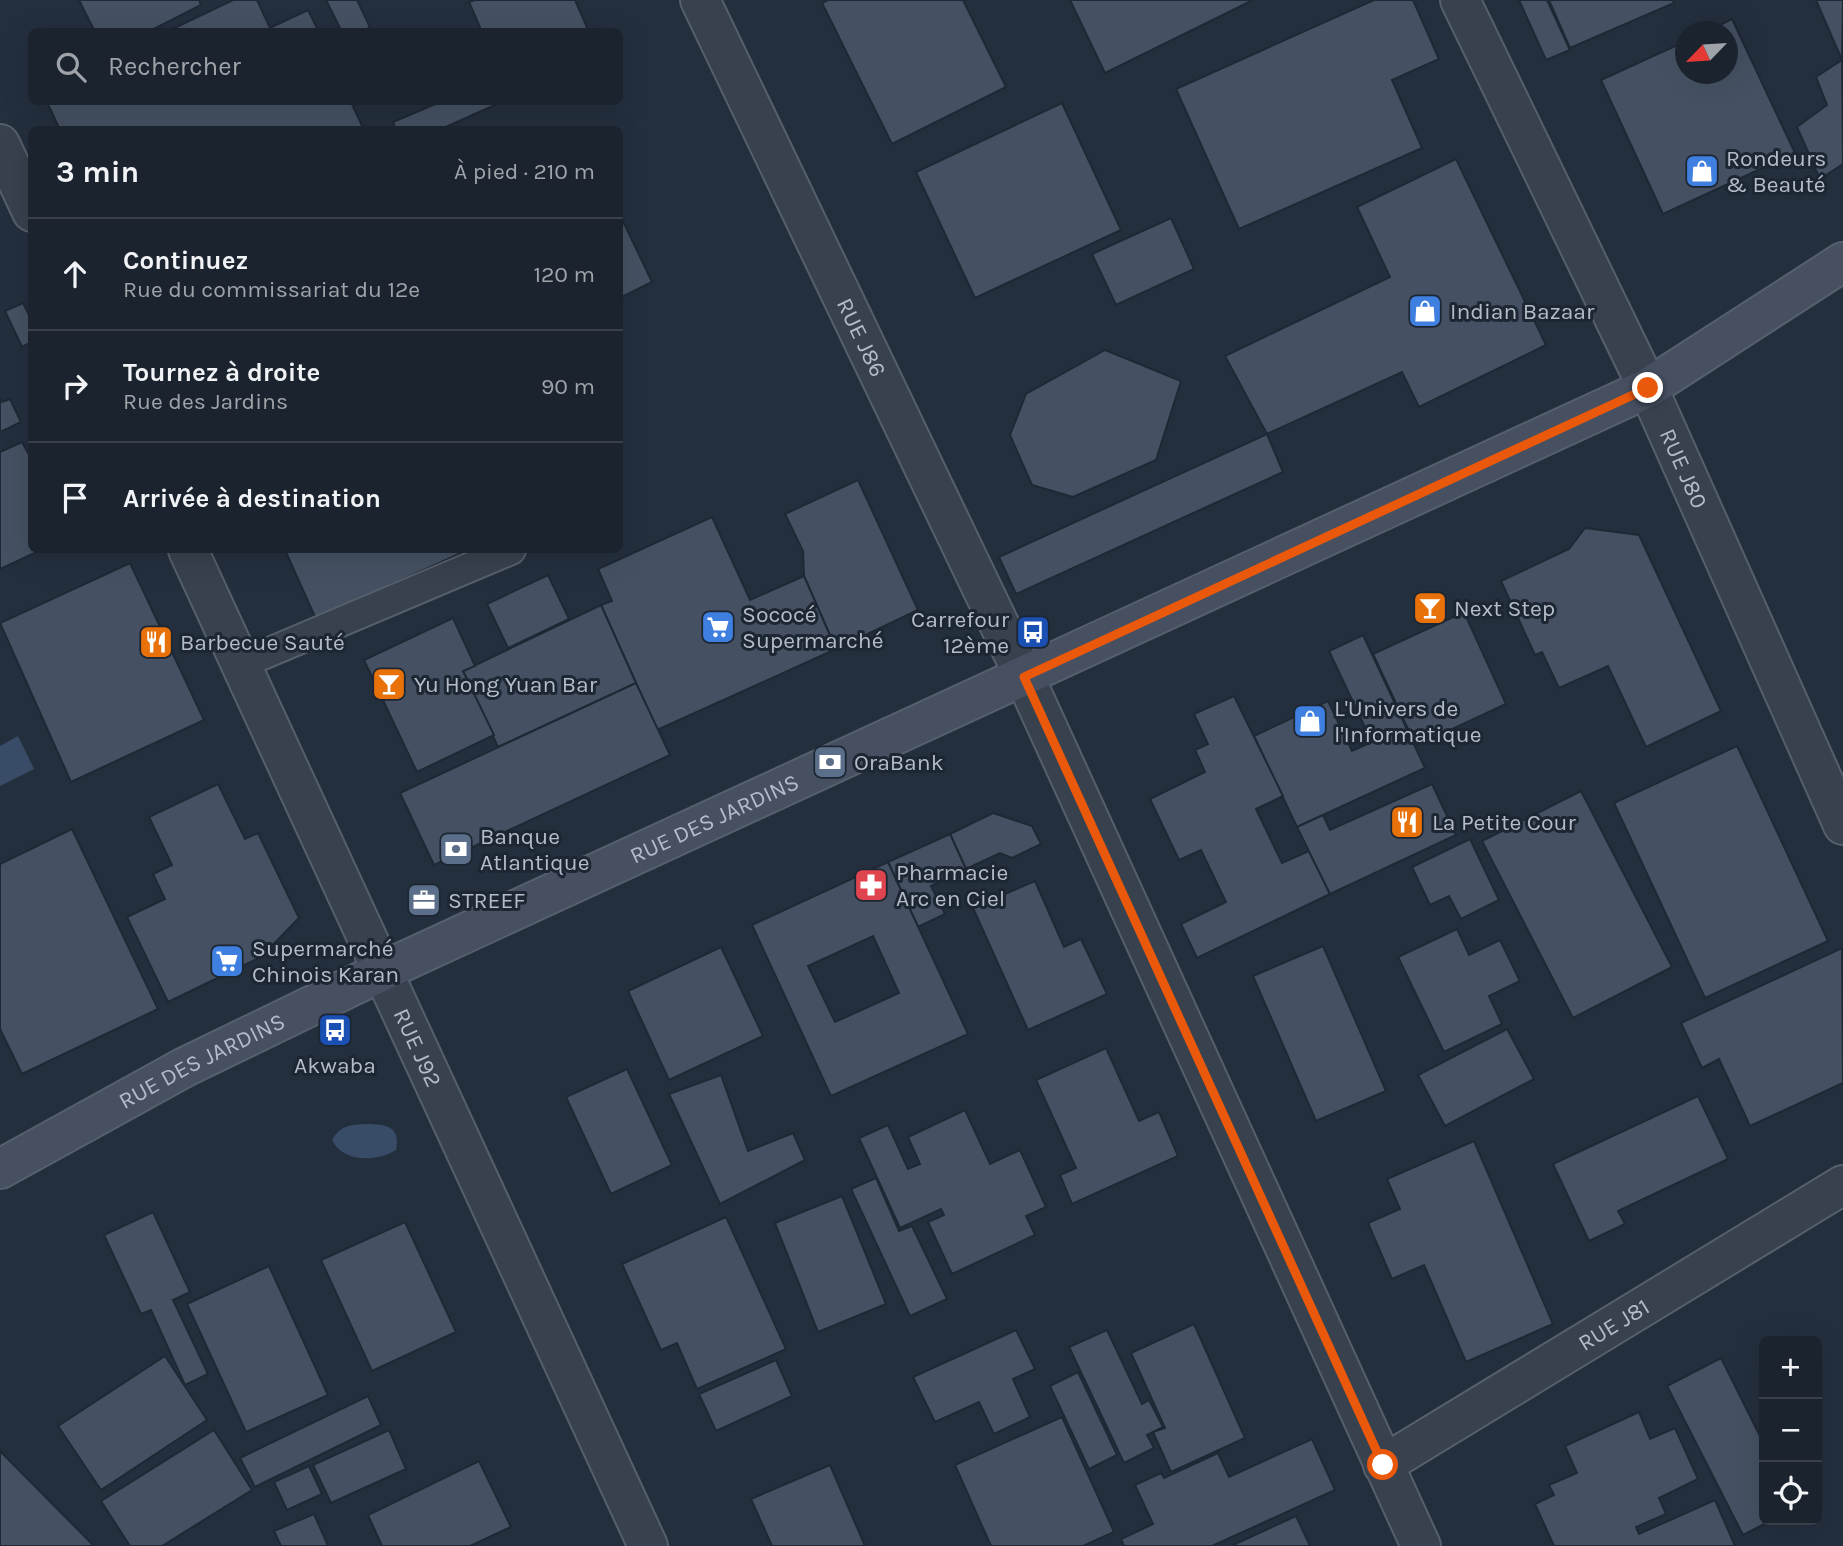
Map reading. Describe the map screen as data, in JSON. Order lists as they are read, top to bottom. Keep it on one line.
{"streets":{"main road":["RUE DES JARDINS"],"street":["RUE J86","RUE J80","RUE J92","RUE J81"]},"crossings":[["RUE J86","RUE DES JARDINS"],["RUE J86","RUE J81"],["RUE J80","RUE DES JARDINS"],["RUE DES JARDINS","RUE J92"]],"places":{"shop":["Rondeurs & Beauté","Indian Bazaar","L'Univers de l'Informatique"],"bar":["Next Step","Yu Hong Yuan Bar"],"supermarket":["Sococé Supermarché","Supermarché Chinois Karan"],"bus stop":["Carrefour 12ème","Akwaba"],"restaurant":["Barbecue Sauté","La Petite Cour"],"bank":["OraBank","Banque Atlantique"],"pharmacy":["Pharmacie Arc en Ciel"],"office":["STREEF"]},"north":"bottom left","page":{"search":"Rechercher","heading":["3 min","À pied · 210 m"],"list":[["Continuez","Rue du commissariat du 12e","120 m"],["Tournez à droite","Rue des Jardins","90 m"],"Arrivée à destination"],"map_buttons":["+","−"]}}
